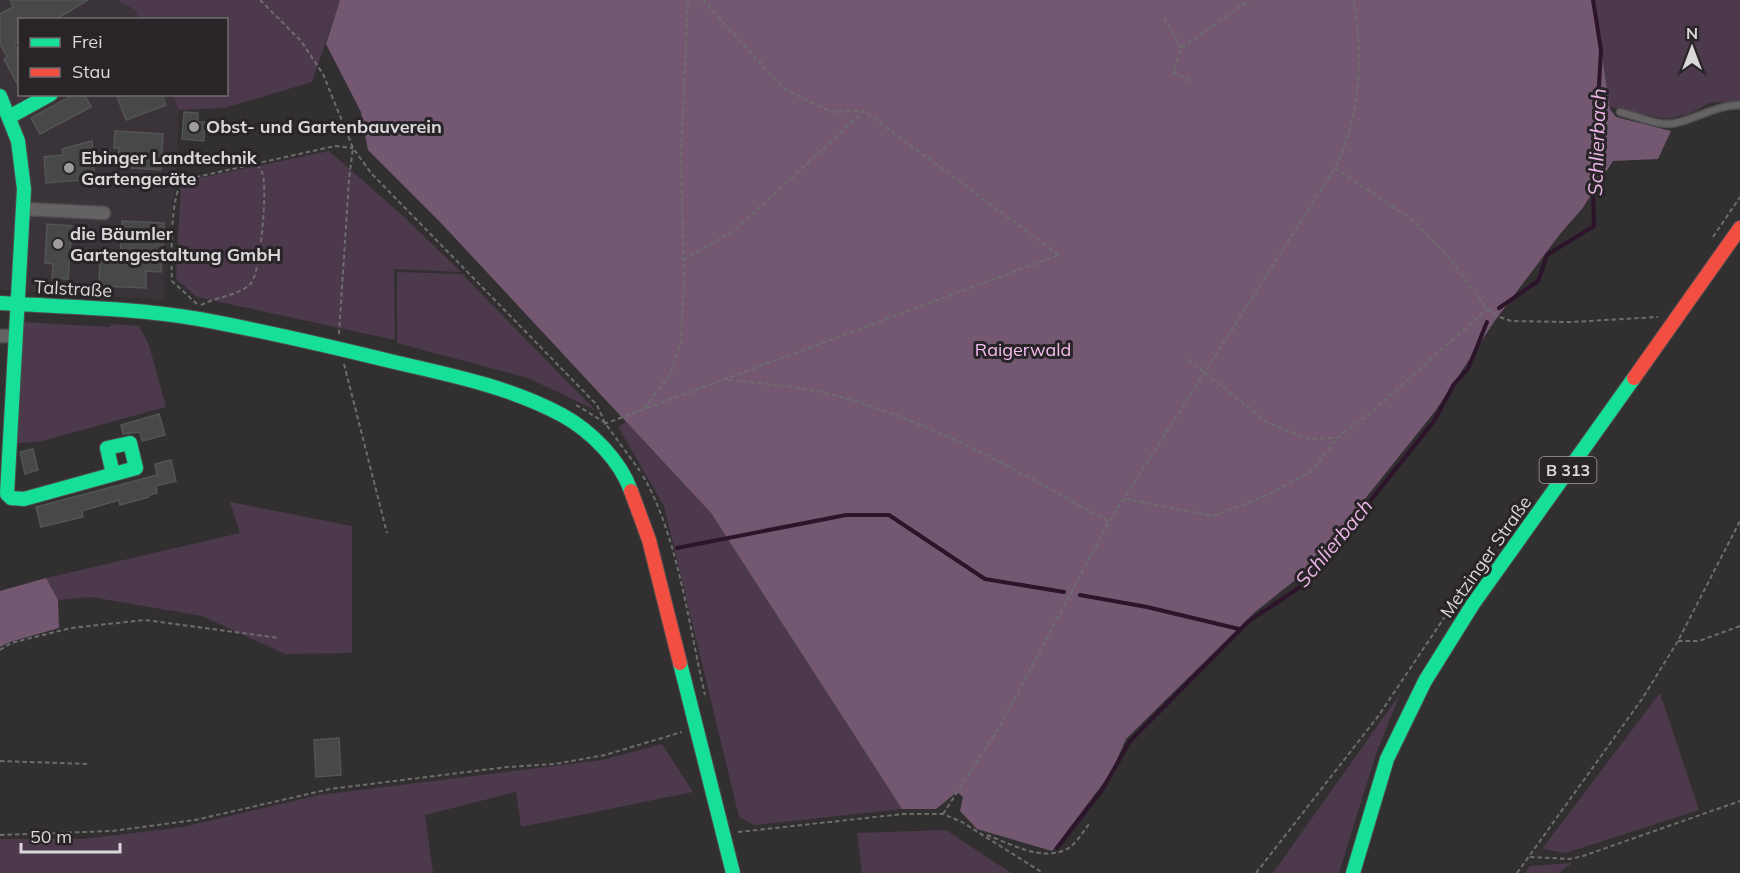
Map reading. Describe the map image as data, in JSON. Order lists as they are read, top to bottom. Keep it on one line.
{"streets":{"street":["Talstraße","B 313","Metzinger Straße"]},"water":["Schlierbach"],"parks":["Raigerwald"],"places":["Obst- und Gartenbauverein","Ebinger Landtechnik Gartengeräte","die Bäumler Gartengestaltung GmbH"],"legend":["Frei","Stau"],"scale_bar":"50 m","north":"top"}
